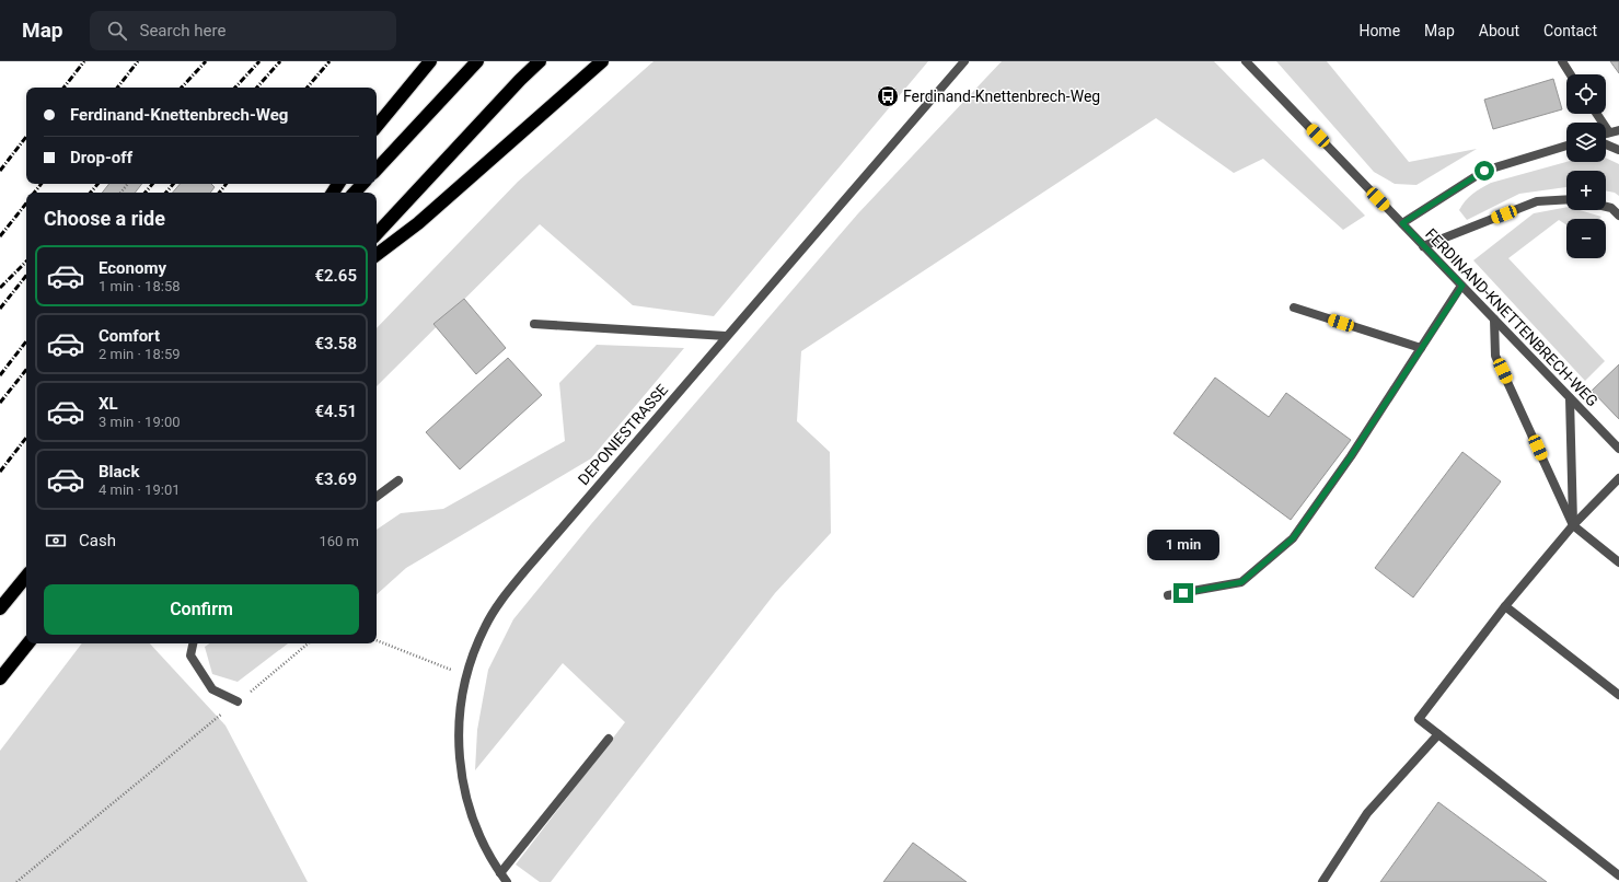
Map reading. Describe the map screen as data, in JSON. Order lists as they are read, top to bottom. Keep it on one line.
{"streets":{"street":["FERDINAND-KNETTENBRECH-WEG","DEPONIESTRASSE"]},"places":{"bus stop":["Ferdinand-Knettenbrech-Weg"]},"page":{"header":"Map","search":"Search here","nav":["Home","Map","About","Contact"],"map_buttons":["+","−"],"banner":["Ferdinand-Knettenbrech-Weg","Drop-off"],"heading":"Choose a ride","list":[{"name":"Economy","note":"1 min · 18:58","value":"€2.65"},{"name":"Comfort","note":"2 min · 18:59","value":"€3.58"},{"name":"XL","note":"3 min · 19:00","value":"€4.51"},{"name":"Black","note":"4 min · 19:01","value":"€3.69"}],"pay":["Cash","160 m"],"bubble":"1 min","buttons":"Confirm"}}
